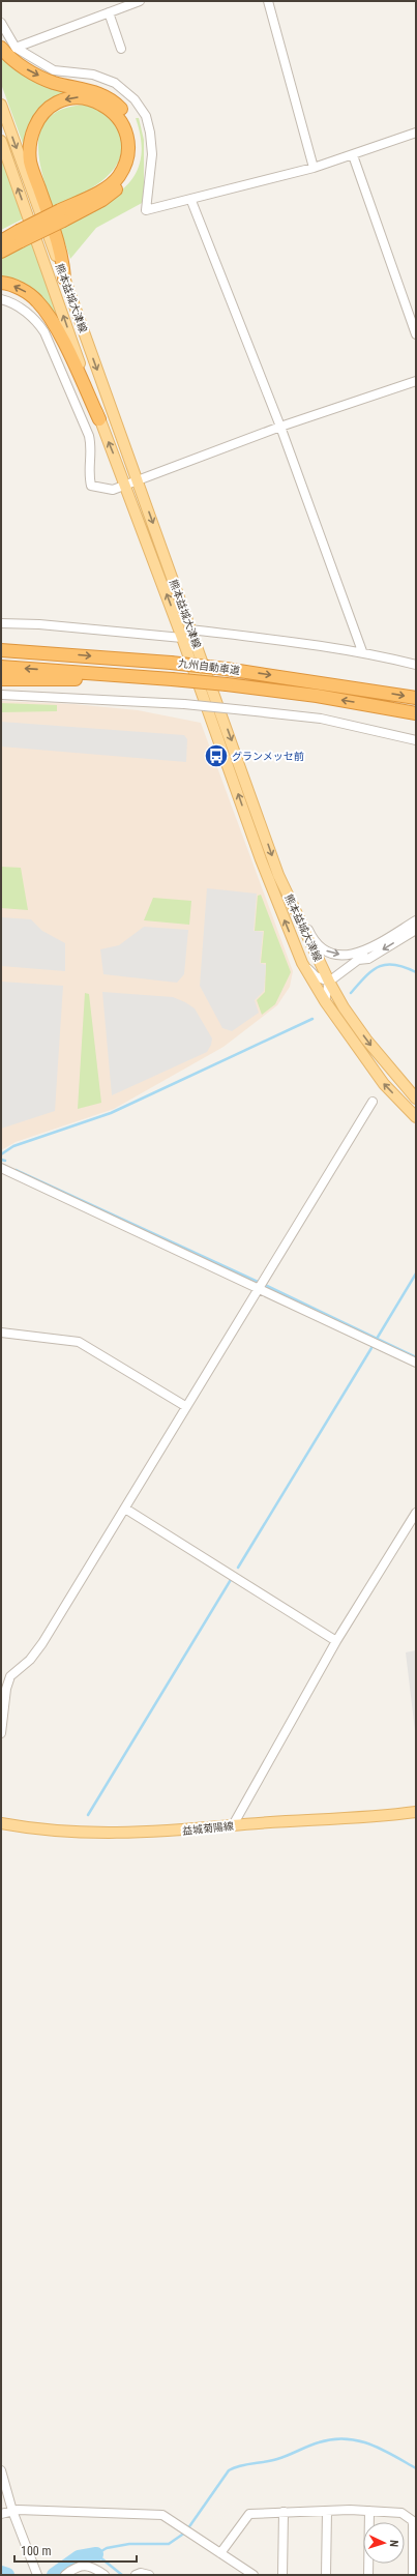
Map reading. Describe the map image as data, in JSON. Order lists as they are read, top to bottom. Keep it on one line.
{"streets":{"highway":["九州自動車道"],"main road":["熊本益城大津線","益城菊陽線"]},"places":{"bus stop":["グランメッセ前"]},"scale_bar":"100 m","north":"right"}
